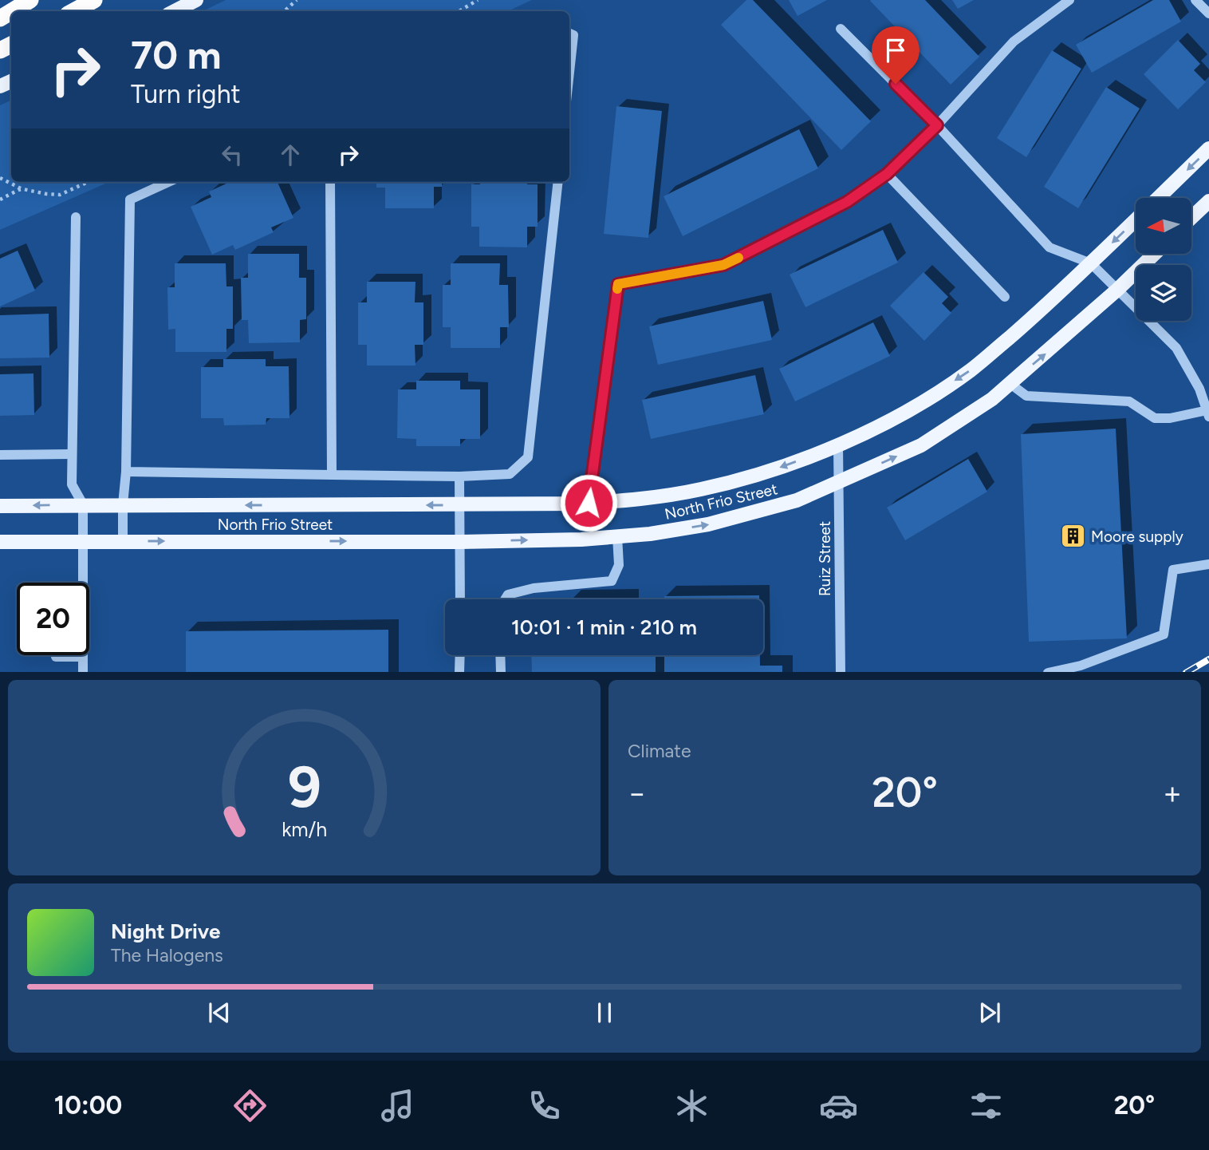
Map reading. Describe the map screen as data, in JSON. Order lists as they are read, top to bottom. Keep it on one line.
{"streets":{"main road":["North Frio Street"],"street":["Ruiz Street"]},"crossings":[["North Frio Street","Ruiz Street"]],"places":{"building":["Moore supply"]},"north":"left","page":{"turn":["70 m","Turn right"],"limit":"20","trip":"10:01 · 1 min · 210 m","tile":"Climate","heat":["−","20°","+"],"song":["Night Drive","The Halogens"],"tabs":["10:00","20°"],"gauge":["9","km/h"]}}
